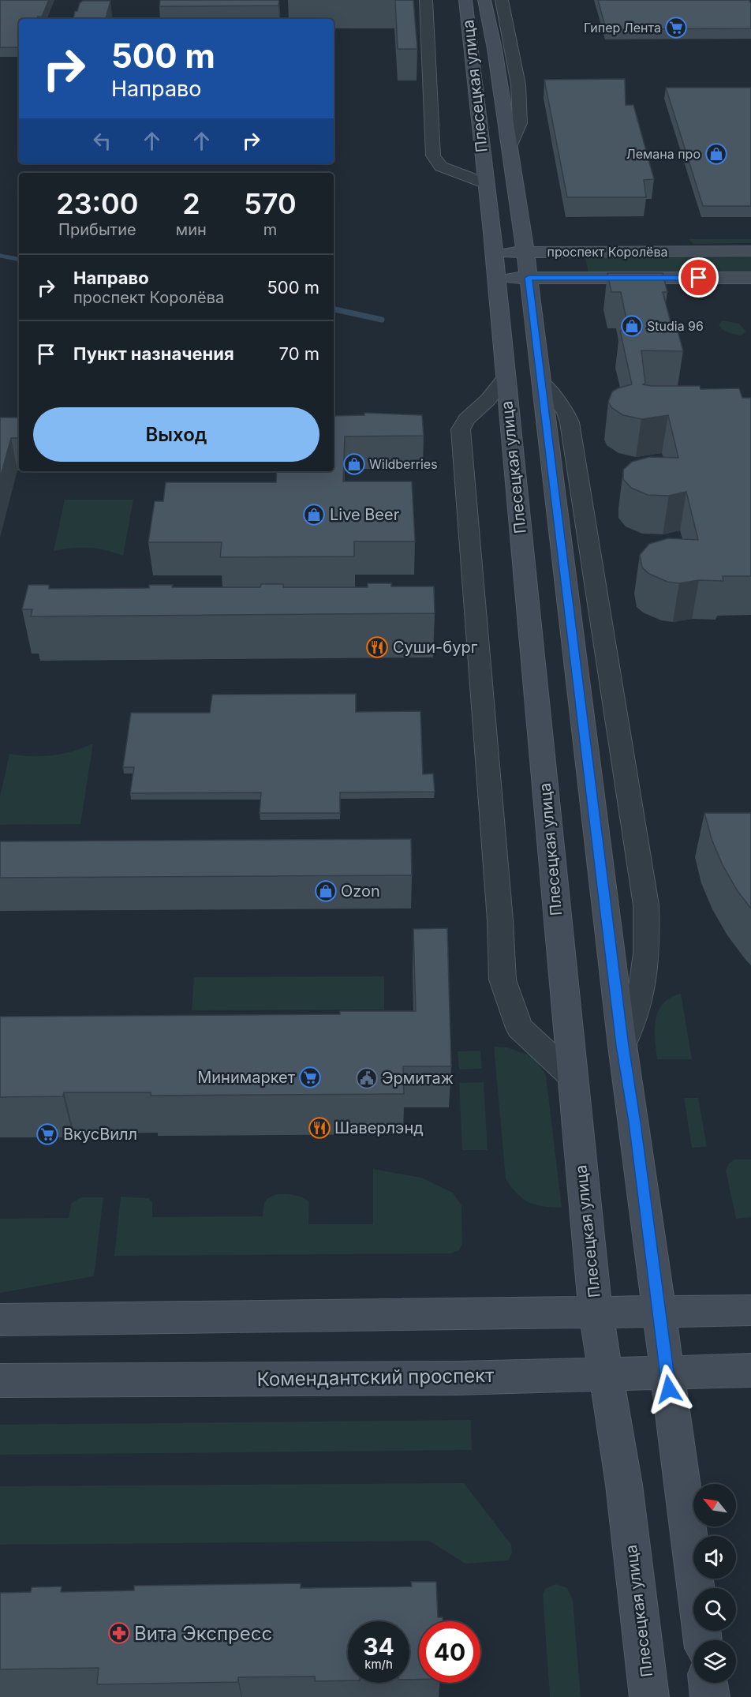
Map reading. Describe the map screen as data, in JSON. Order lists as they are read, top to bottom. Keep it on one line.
{"streets":{"main road":["Плесецкая улица","проспект Королёва","Комендантский проспект"]},"crossings":[["Плесецкая улица","проспект Королёва"],["Плесецкая улица","Комендантский проспект"]],"places":{"supermarket":["Гипер Лента","Минимаркет","ВкусВилл"],"shop":["Лемана про","Studia 96","Wildberries","Live Beer","Ozon"],"restaurant":["Суши-бург","Шаверлэнд"],"public building":["Эрмитаж"],"pharmacy":["Вита Экспресс"]},"north":"top left","page":{"turn":["500 m","Направо"],"eta":["23:00","Прибытие","2","мин","570","m"],"list":[{"name":"Направо","note":"проспект Королёва","value":"500 m"},{"name":"Пункт назначения","value":"70 m"}],"buttons":"Выход","speed":"34 km/h","limit":"40"}}
